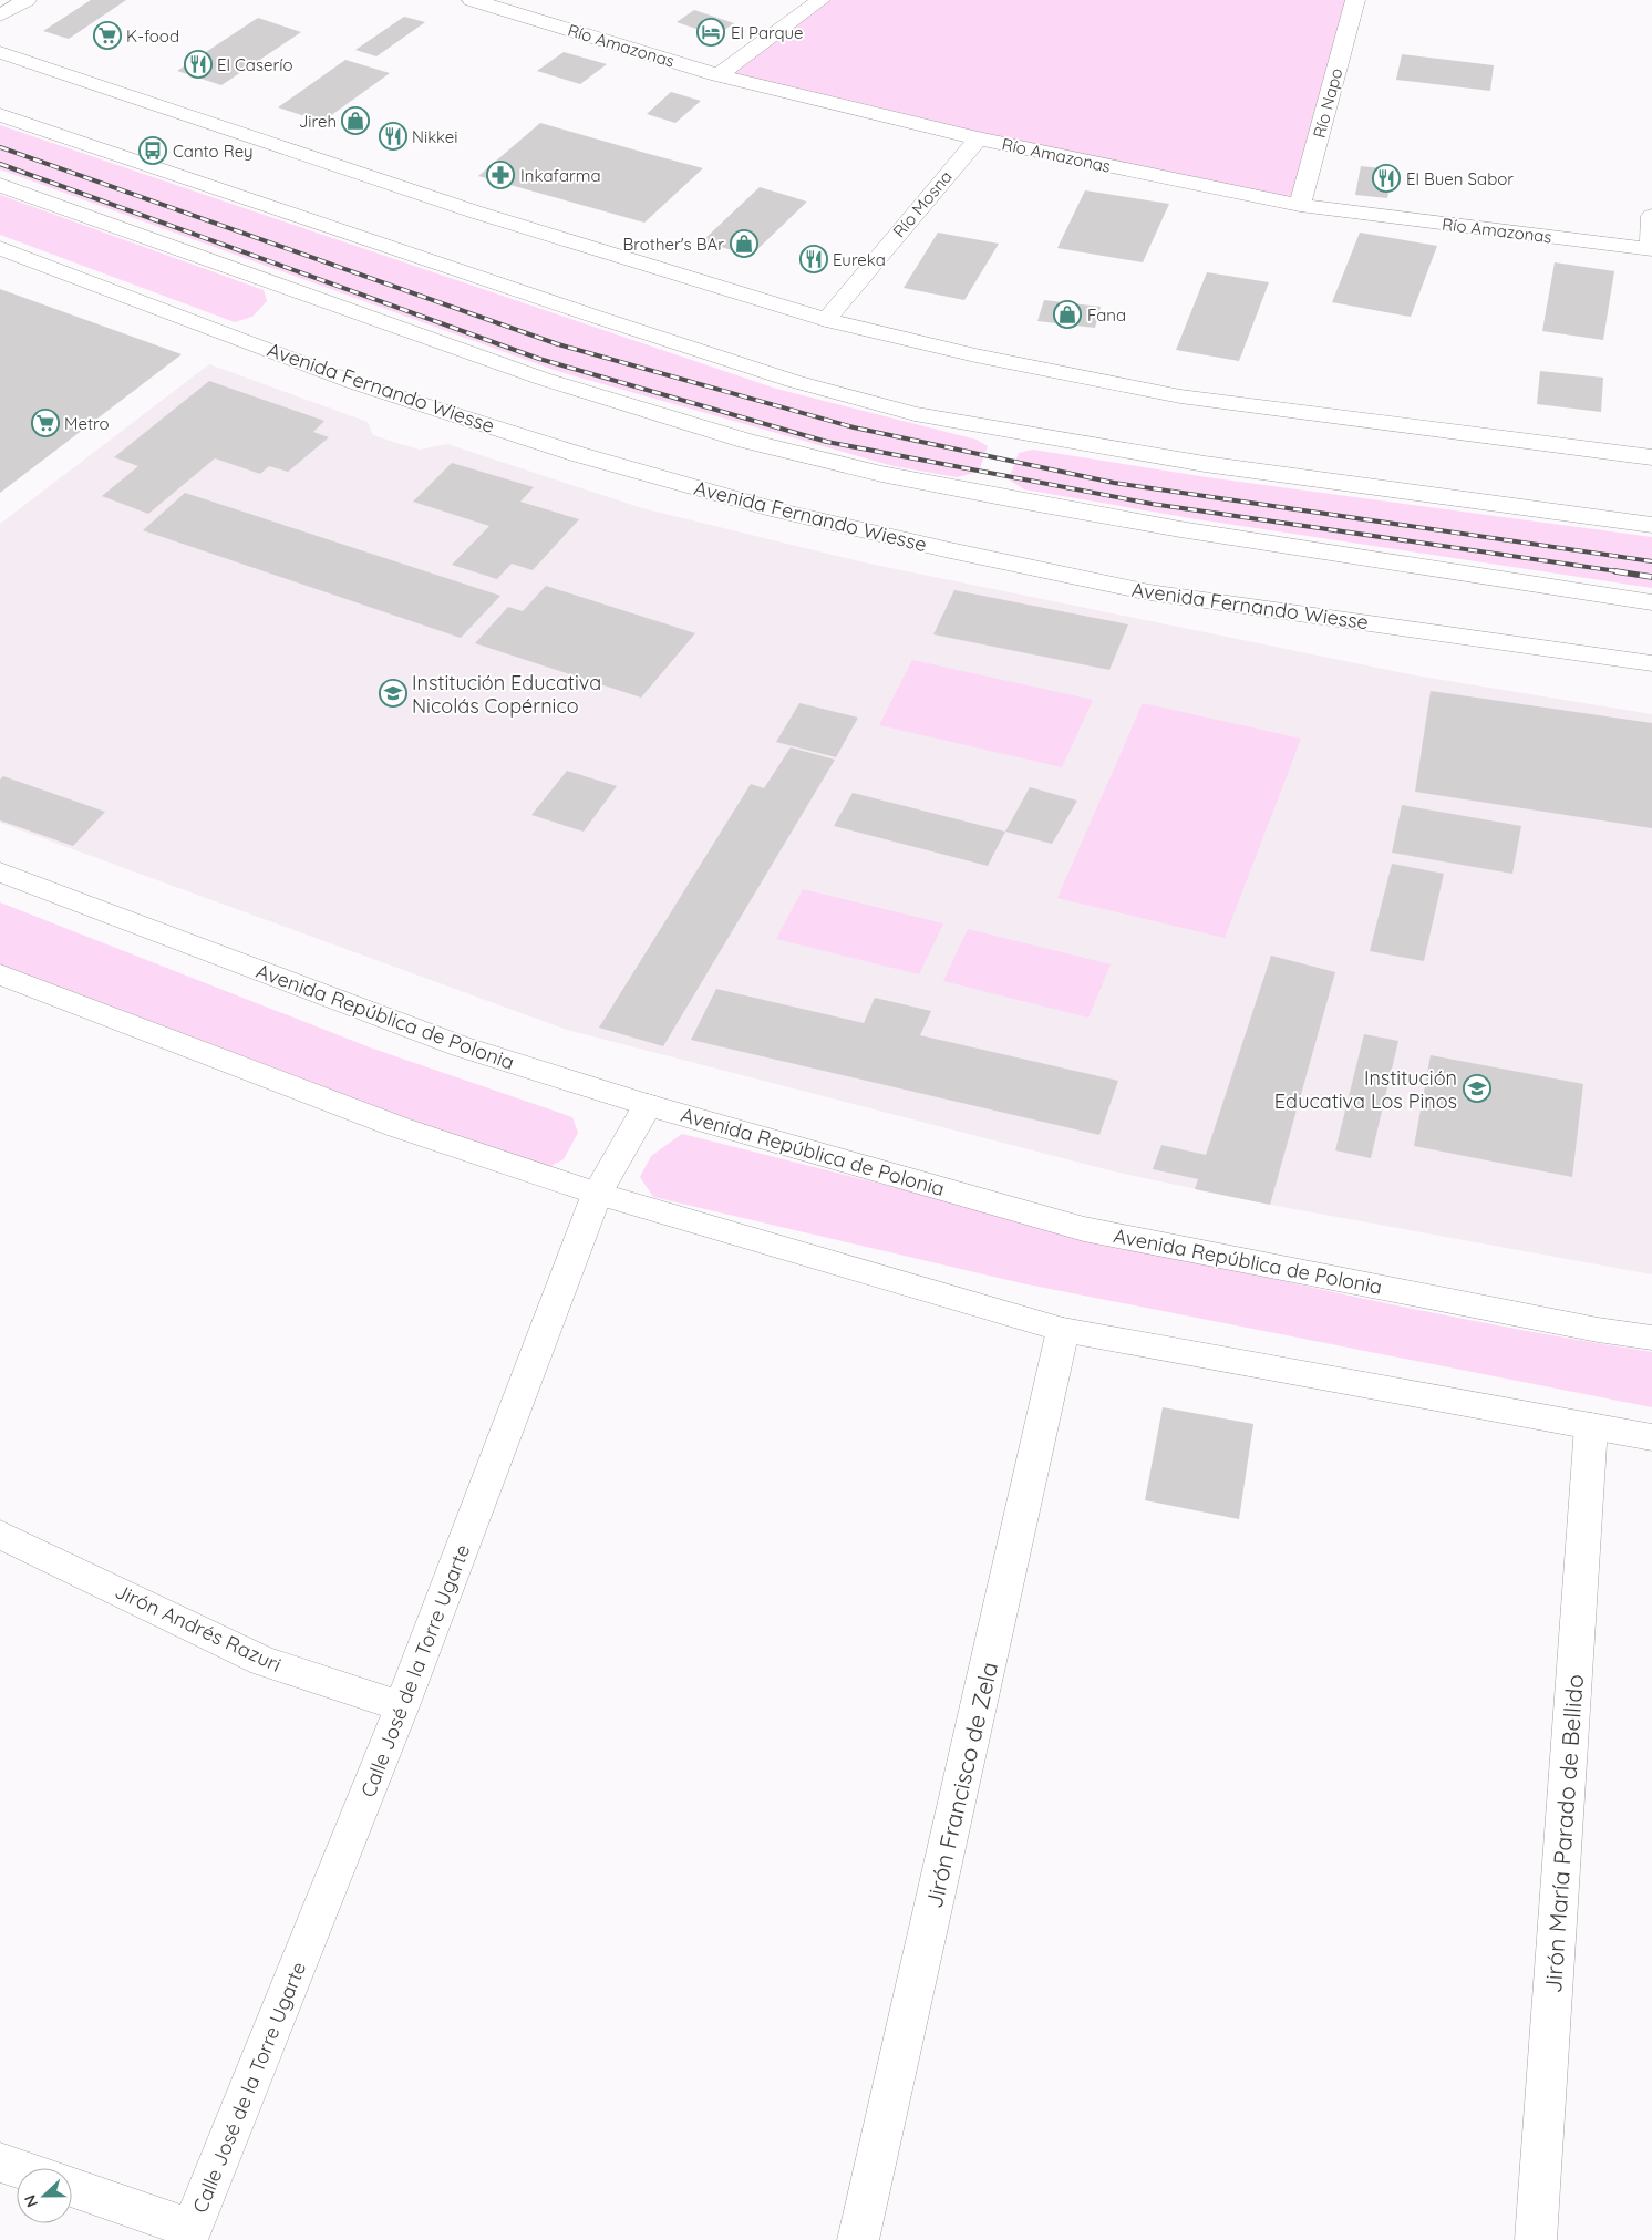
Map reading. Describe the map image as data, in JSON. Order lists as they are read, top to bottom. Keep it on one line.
{"streets":{"main road":["Río Amazonas","Río Napo","Río Mosna","Avenida Fernando Wiesse","Avenida República de Polonia","Jirón Andrés Razuri","Calle José de la Torre Ugarte","Jirón Francisco de Zela","Jirón María Parado de Bellido"]},"crossings":[["Río Amazonas","Río Napo"],["Río Amazonas","Río Mosna"],["Avenida República de Polonia","Calle José de la Torre Ugarte"],["Jirón Andrés Razuri","Calle José de la Torre Ugarte"]],"places":{"hotel":["El Parque"],"supermarket":["K-food","Metro"],"restaurant":["El Caserío","Nikkei","El Buen Sabor","Eureka"],"shop":["Jireh","Brother's BAr","Fana"],"bus stop":["Canto Rey"],"pharmacy":["Inkafarma"],"school or university":["Institución Educativa Nicolás Copérnico","Institución Educativa Los Pinos"]},"north":"left"}
